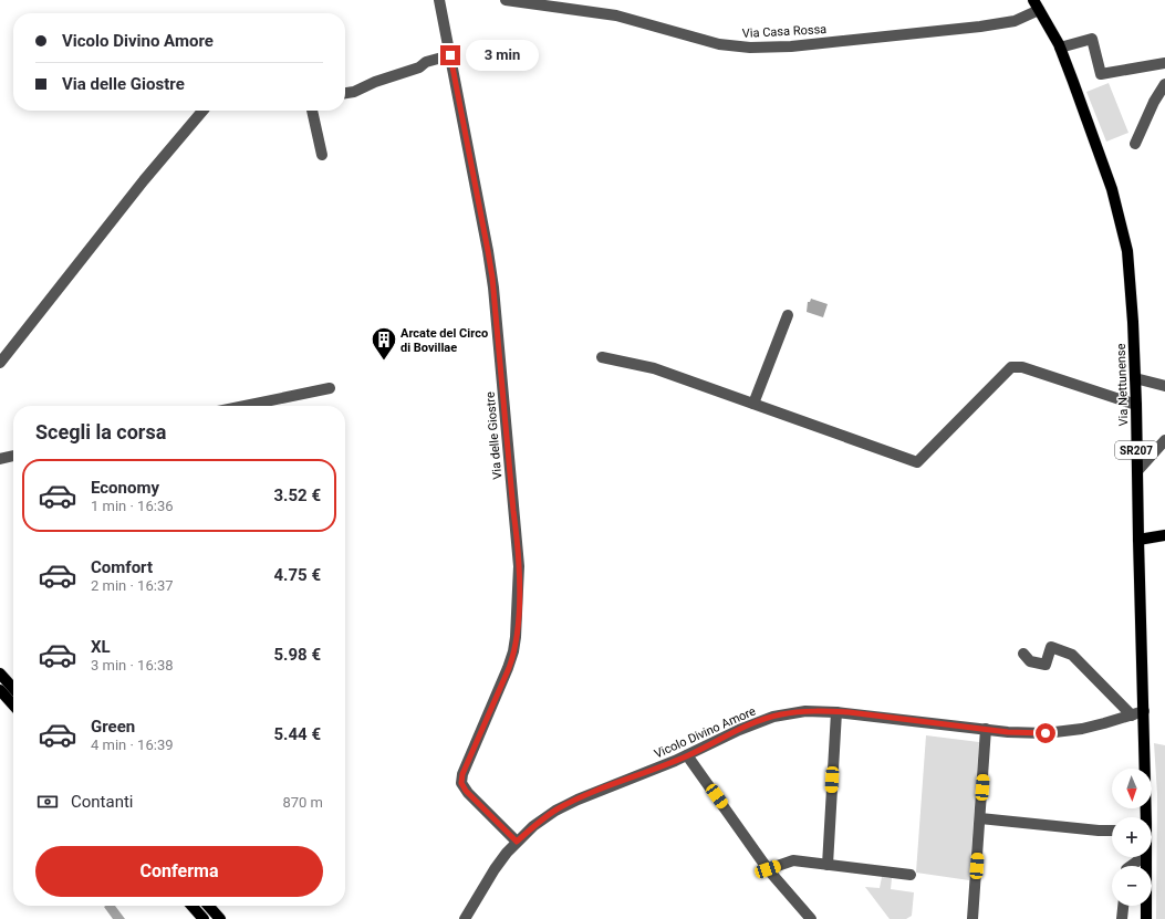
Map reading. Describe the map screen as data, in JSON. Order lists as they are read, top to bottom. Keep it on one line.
{"streets":{"main road":["Via Nettunense","SR207"],"street":["Via Casa Rossa","Via delle Giostre","Vicolo Divino Amore"]},"crossings":[["Via Casa Rossa","Via Nettunense"],["Via Nettunense","Vicolo Divino Amore"],["Via delle Giostre","Vicolo Divino Amore"]],"places":{"building":["Arcate del Circo di Bovillae"]},"north":"bottom","page":{"banner":["Vicolo Divino Amore","Via delle Giostre"],"bubble":"3 min","heading":"Scegli la corsa","list":[{"name":"Economy","note":"1 min · 16:36","value":"3.52 €"},{"name":"Comfort","note":"2 min · 16:37","value":"4.75 €"},{"name":"XL","note":"3 min · 16:38","value":"5.98 €"},{"name":"Green","note":"4 min · 16:39","value":"5.44 €"}],"map_buttons":["+","−"],"pay":["Contanti","870 m"],"buttons":"Conferma"}}
